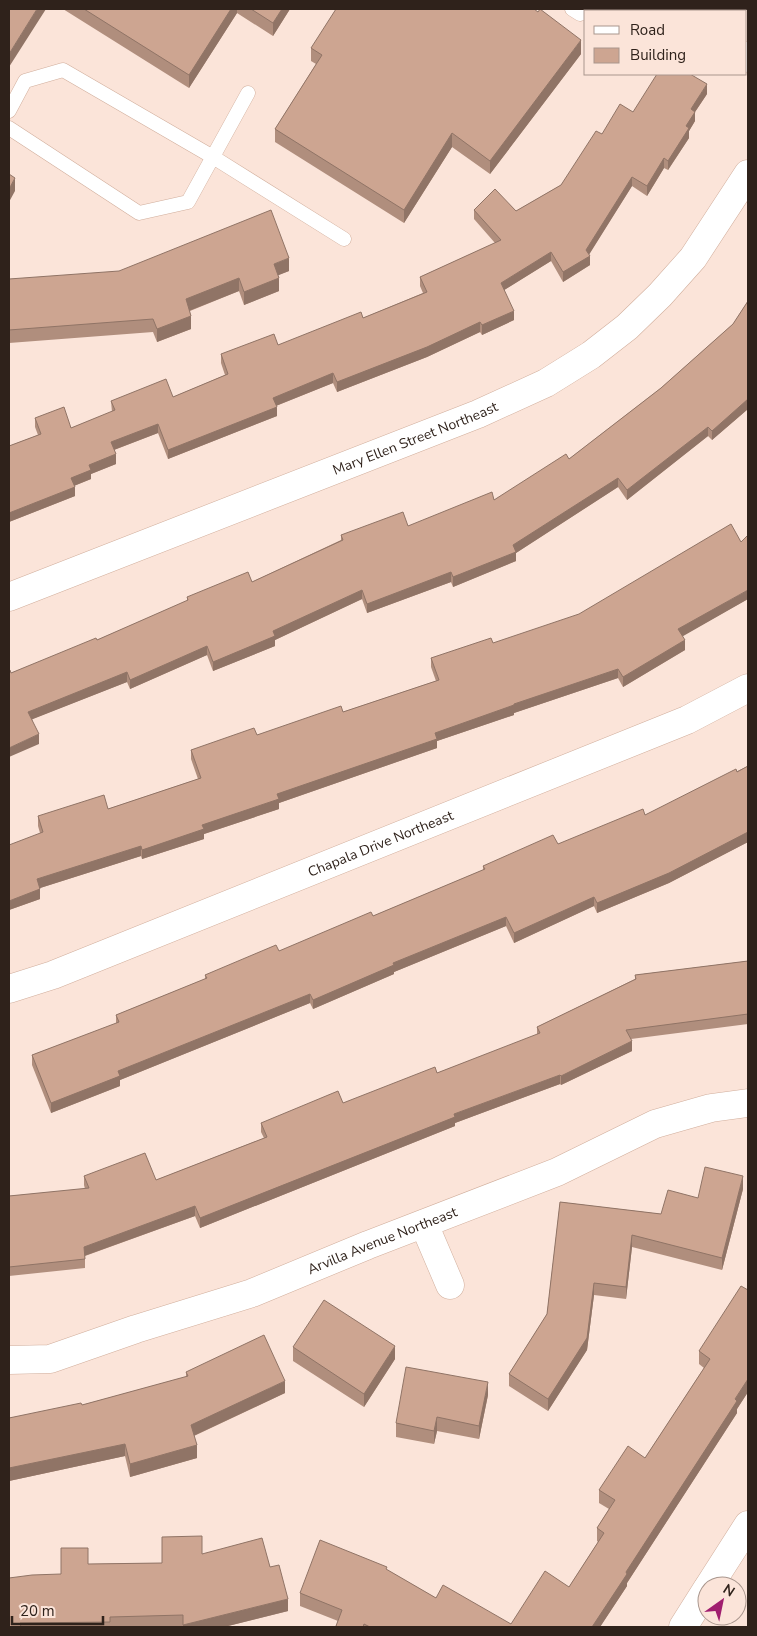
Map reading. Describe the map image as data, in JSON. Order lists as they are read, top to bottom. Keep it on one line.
{"streets":{"street":["Mary Ellen Street Northeast","Chapala Drive Northeast","Arvilla Avenue Northeast"]},"legend":["Road","Building"],"scale_bar":"20 m","north":"top right"}
